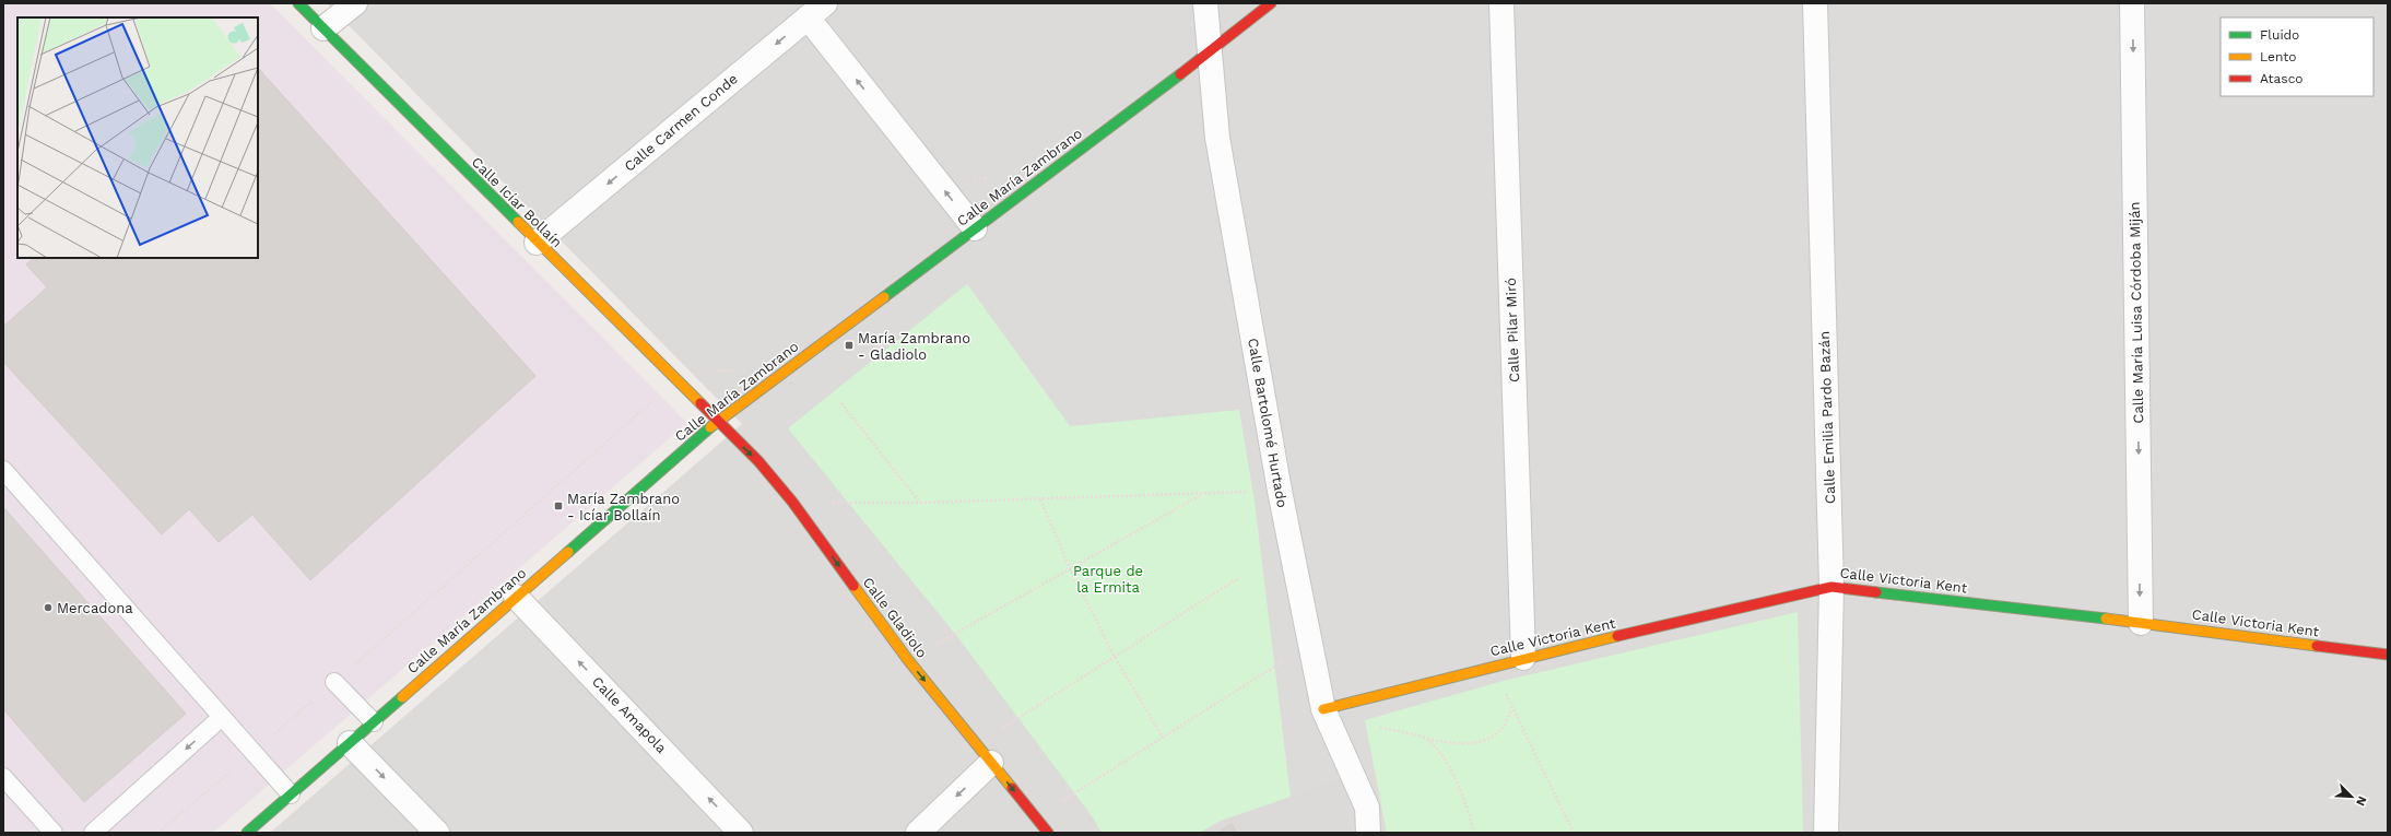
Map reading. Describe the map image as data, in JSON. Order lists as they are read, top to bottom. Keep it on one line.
{"streets":{"street":["Calle Carmen Conde","Calle María Zambrano","Calle Icíar Bollaín","Calle María Luisa Córdoba Miján","Calle Pilar Miró","Calle Emilia Pardo Bazán","Calle Bartolomé Hurtado","Calle Victoria Kent","Calle Gladiolo","Calle Amapola"]},"crossings":[["Calle Carmen Conde","Calle Icíar Bollaín"],["Calle María Zambrano","Calle Icíar Bollaín"],["Calle María Zambrano","Calle Bartolomé Hurtado"],["Calle María Zambrano","Calle Gladiolo"],["Calle María Zambrano","Calle Amapola"],["Calle Icíar Bollaín","Calle Gladiolo"],["Calle María Luisa Córdoba Miján","Calle Victoria Kent"],["Calle Pilar Miró","Calle Victoria Kent"],["Calle Emilia Pardo Bazán","Calle Victoria Kent"],["Calle Bartolomé Hurtado","Calle Victoria Kent"]],"one_way":["Calle Carmen Conde","Calle María Luisa Córdoba Miján","Calle Gladiolo","Calle Amapola"],"parks":["Parque de la Ermita"],"places":{"transit":["María Zambrano - Gladiolo","María Zambrano - Icíar Bollaín"],"other":["Mercadona"]},"legend":["Fluido","Lento","Atasco"],"north":"bottom right"}
